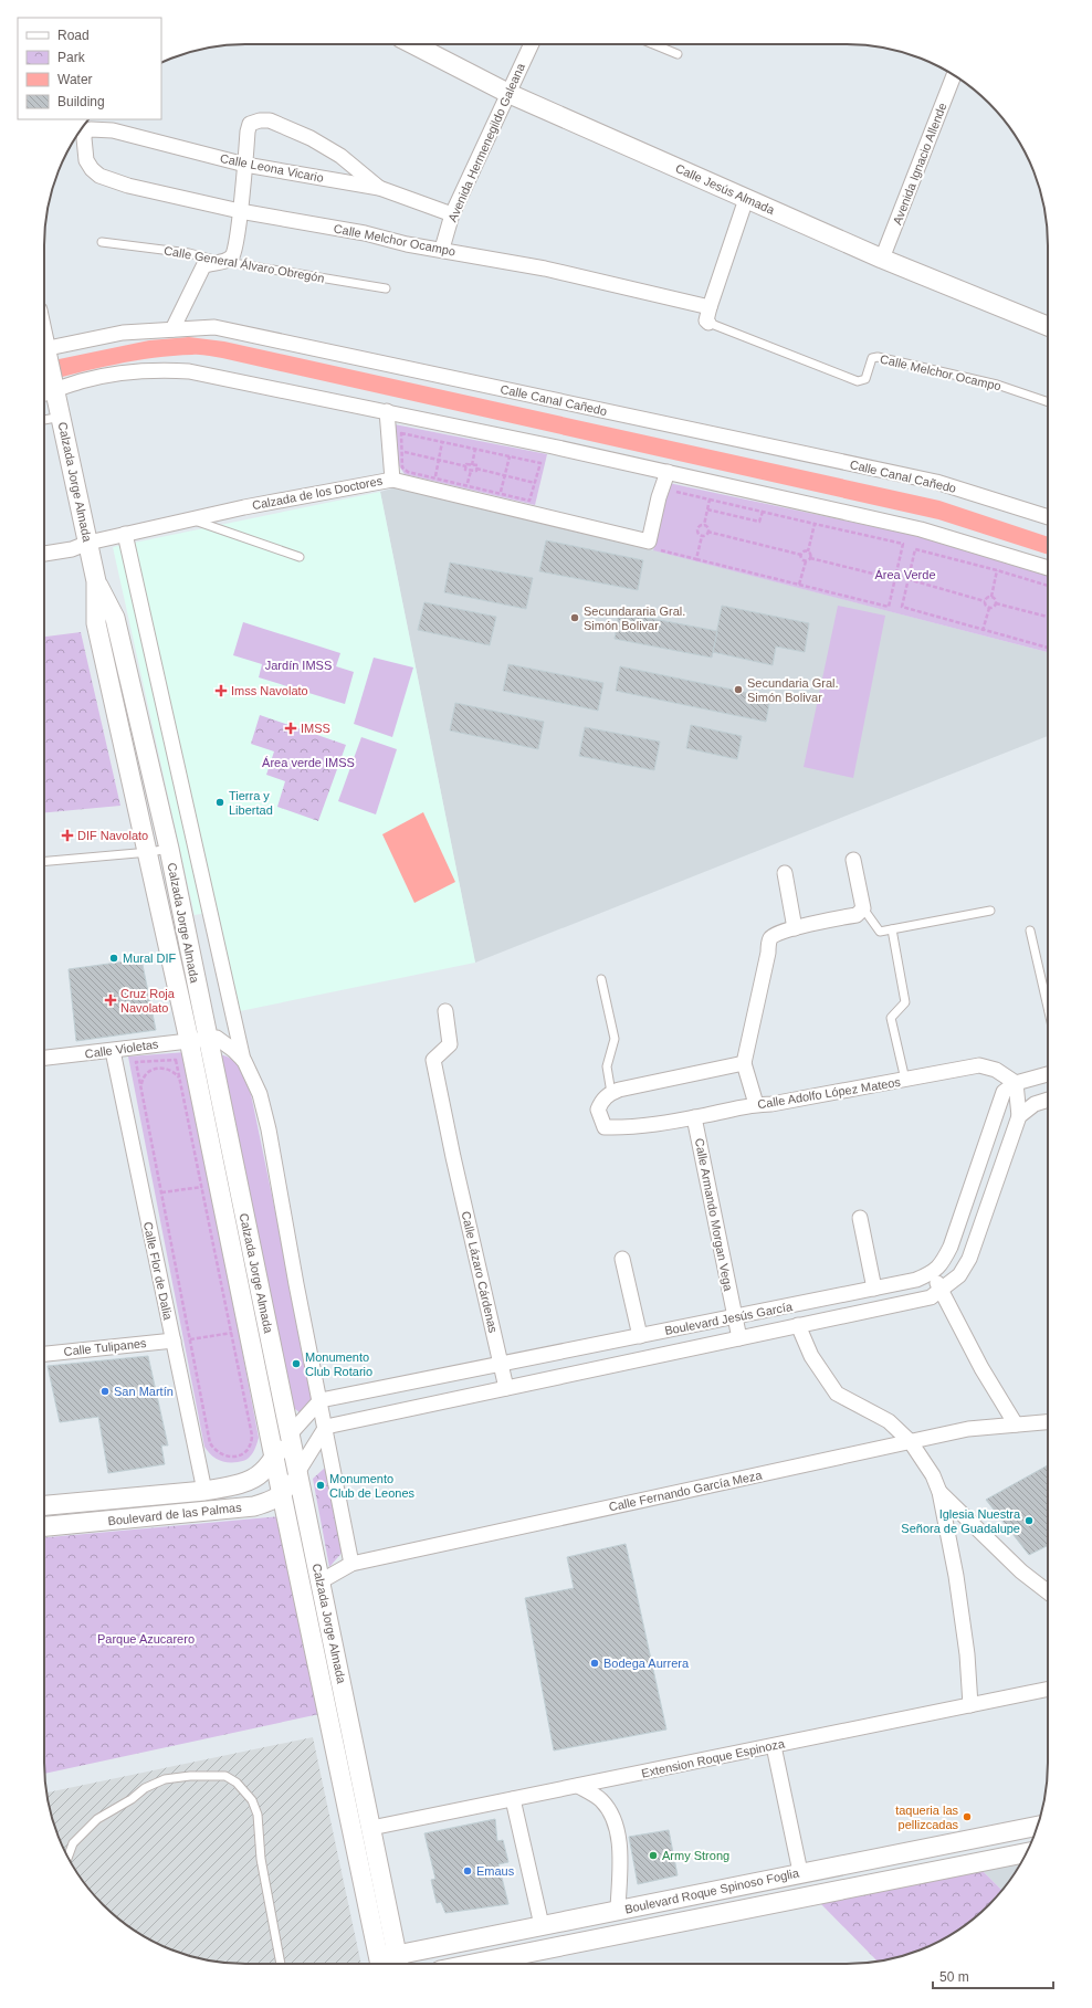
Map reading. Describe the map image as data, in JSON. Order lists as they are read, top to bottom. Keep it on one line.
{"streets":{"street":["Avenida Hermenegildo Galeana","Avenida Ignacio Allende","Calle Leona Vicario","Calle Jesús Almada","Calle Melchor Ocampo","Calle Canal Cañedo","Calzada Jorge Almada","Calzada de los Doctores","Calle Violetas","Calle Adolfo López Mateos","Calle Armando Morgan Vega","Calle Flor de Dalia","Calle Lázaro Cárdenas","Boulevard Jesús García","Calle Tulipanes","Calle Fernando García Meza","Boulevard de las Palmas","Extension Roque Espinoza","Boulevard Roque Spinoso Foglia"],"lane":["Calle General Álvaro Obregón"]},"crossings":[["Avenida Hermenegildo Galeana","Calle Leona Vicario"],["Avenida Hermenegildo Galeana","Calle Jesús Almada"],["Avenida Hermenegildo Galeana","Calle Melchor Ocampo"],["Avenida Ignacio Allende","Calle Jesús Almada"],["Calle Leona Vicario","Calle Melchor Ocampo"],["Calle Jesús Almada","Calle Melchor Ocampo"],["Calle Canal Cañedo","Calzada Jorge Almada"],["Calzada Jorge Almada","Calzada de los Doctores"],["Calzada Jorge Almada","Calle Violetas"],["Calzada Jorge Almada","Calle Fernando García Meza"],["Calzada Jorge Almada","Boulevard de las Palmas"],["Calzada Jorge Almada","Extension Roque Espinoza"],["Calzada Jorge Almada","Boulevard Roque Spinoso Foglia"],["Calle Violetas","Calle Flor de Dalia"],["Calle Adolfo López Mateos","Calle Armando Morgan Vega"],["Calle Adolfo López Mateos","Boulevard Jesús García"],["Calle Armando Morgan Vega","Boulevard Jesús García"],["Calle Flor de Dalia","Calle Tulipanes"],["Calle Flor de Dalia","Boulevard de las Palmas"],["Calle Lázaro Cárdenas","Boulevard Jesús García"]],"parks":["Área Verde","Jardín IMSS","Área verde IMSS","Parque Azucarero"],"places":{"other":["Secundararia Gral. Simón Bolivar","Secundaria Gral. Simón Bolivar","Tierra y Libertad","Mural DIF","Monumento Club Rotario","San Martín","Monumento Club de Leones","Iglesia Nuestra Señora de Guadalupe","Bodega Aurrera","taqueria las pellizcadas","Army Strong","Emaus"],"health":["Imss Navolato","IMSS","DIF Navolato","Cruz Roja Navolato"]},"legend":["Road","Park","Water","Building"],"scale_bar":"50 m"}
